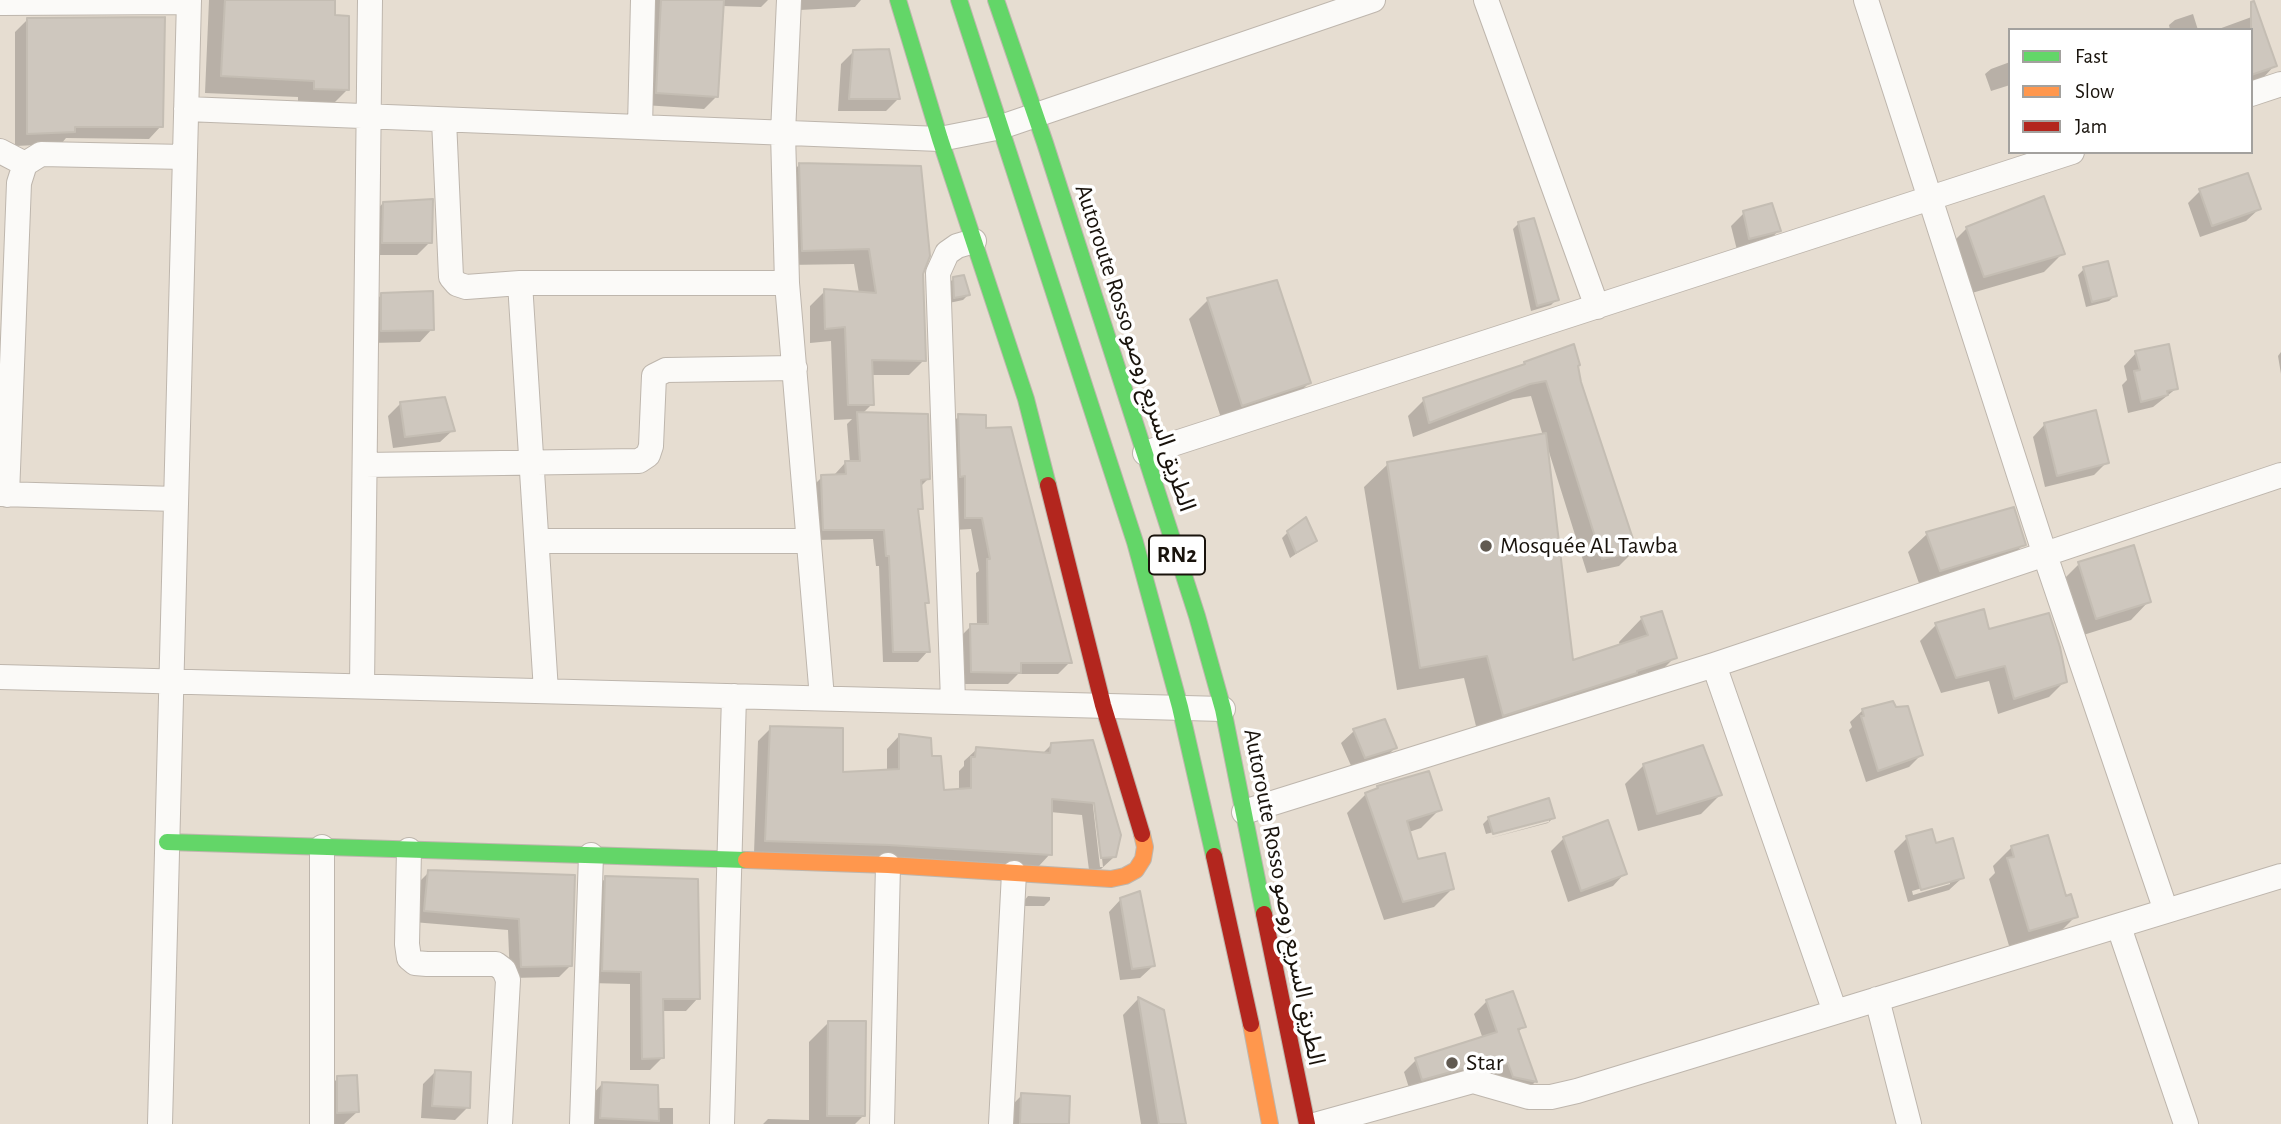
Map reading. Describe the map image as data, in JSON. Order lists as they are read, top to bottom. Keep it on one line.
{"streets":{"main road":["Autoroute Rosso الطريق السريع روصو","RN2"]},"places":["Mosquée AL Tawba","Star"],"legend":["Fast","Slow","Jam"]}
